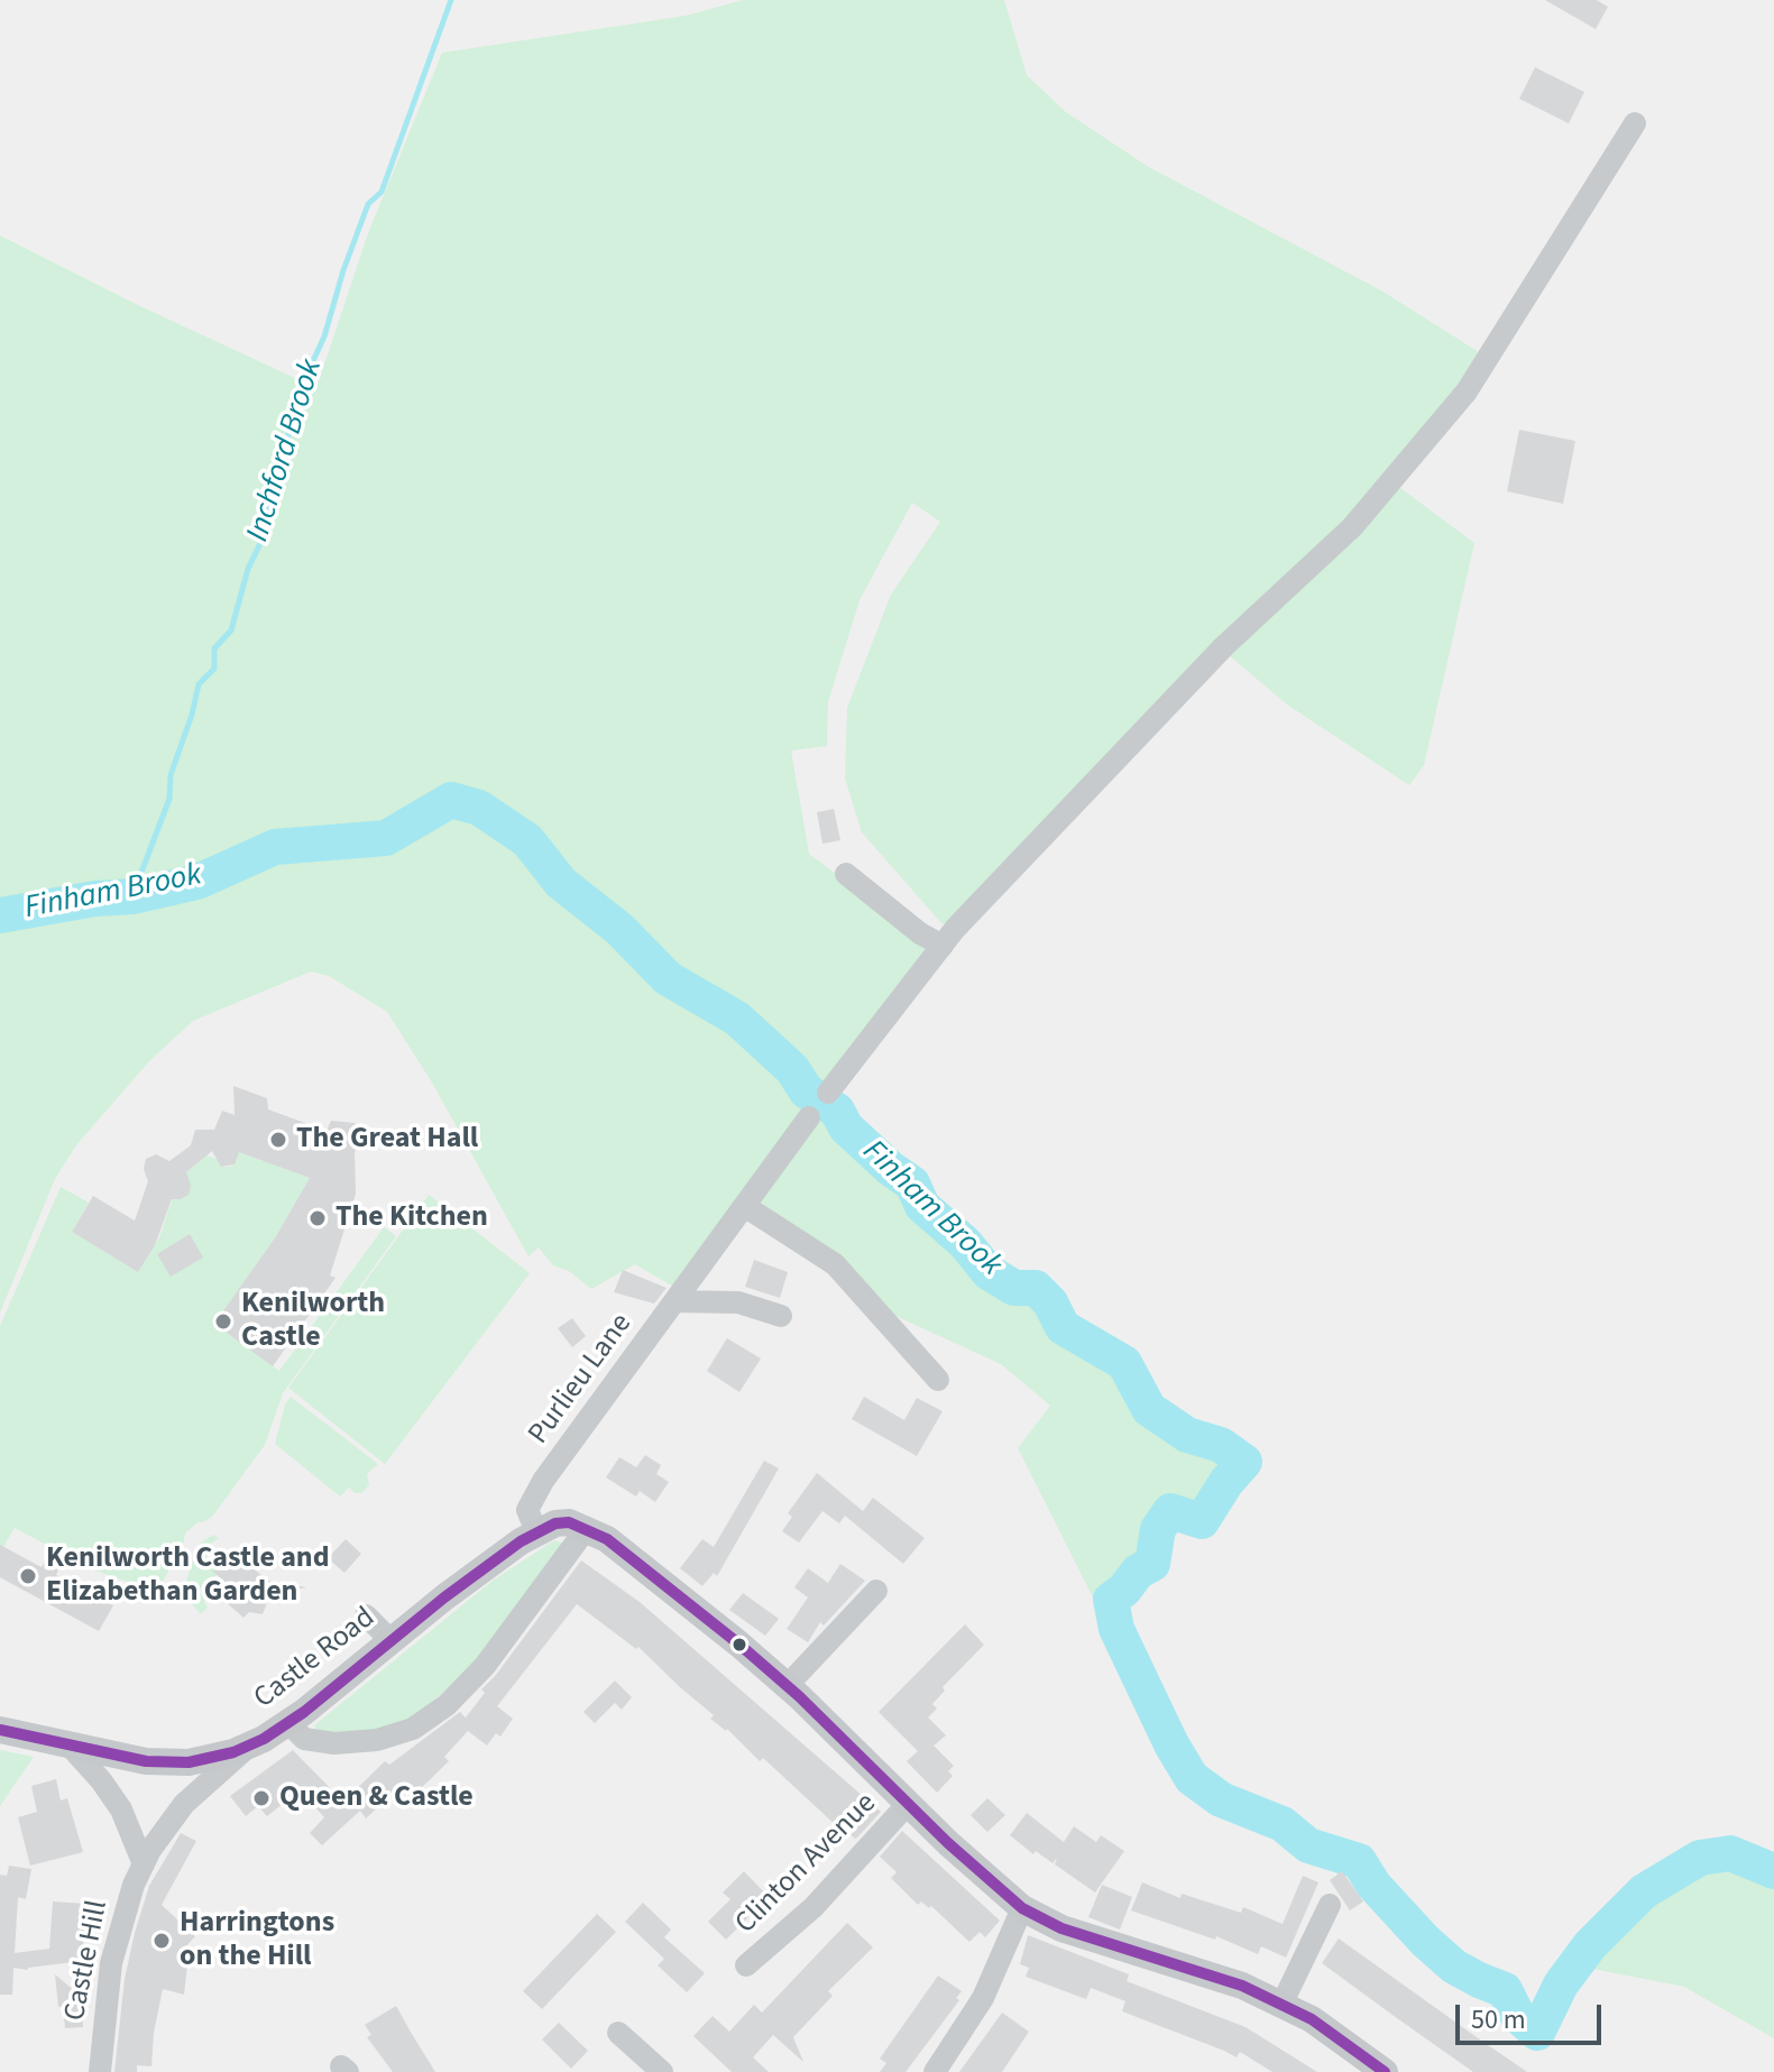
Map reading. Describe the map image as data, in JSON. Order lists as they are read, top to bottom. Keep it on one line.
{"streets":{"main road":["Castle Road"],"street":["Purlieu Lane","Clinton Avenue","Castle Hill"]},"crossings":[["Purlieu Lane","Castle Road"],["Castle Road","Castle Hill"]],"water":["Inchford Brook","Finham Brook"],"places":["The Great Hall","The Kitchen","Kenilworth Castle","Kenilworth Castle and Elizabethan Garden","Queen & Castle","Harringtons on the Hill"],"scale_bar":"50 m"}
